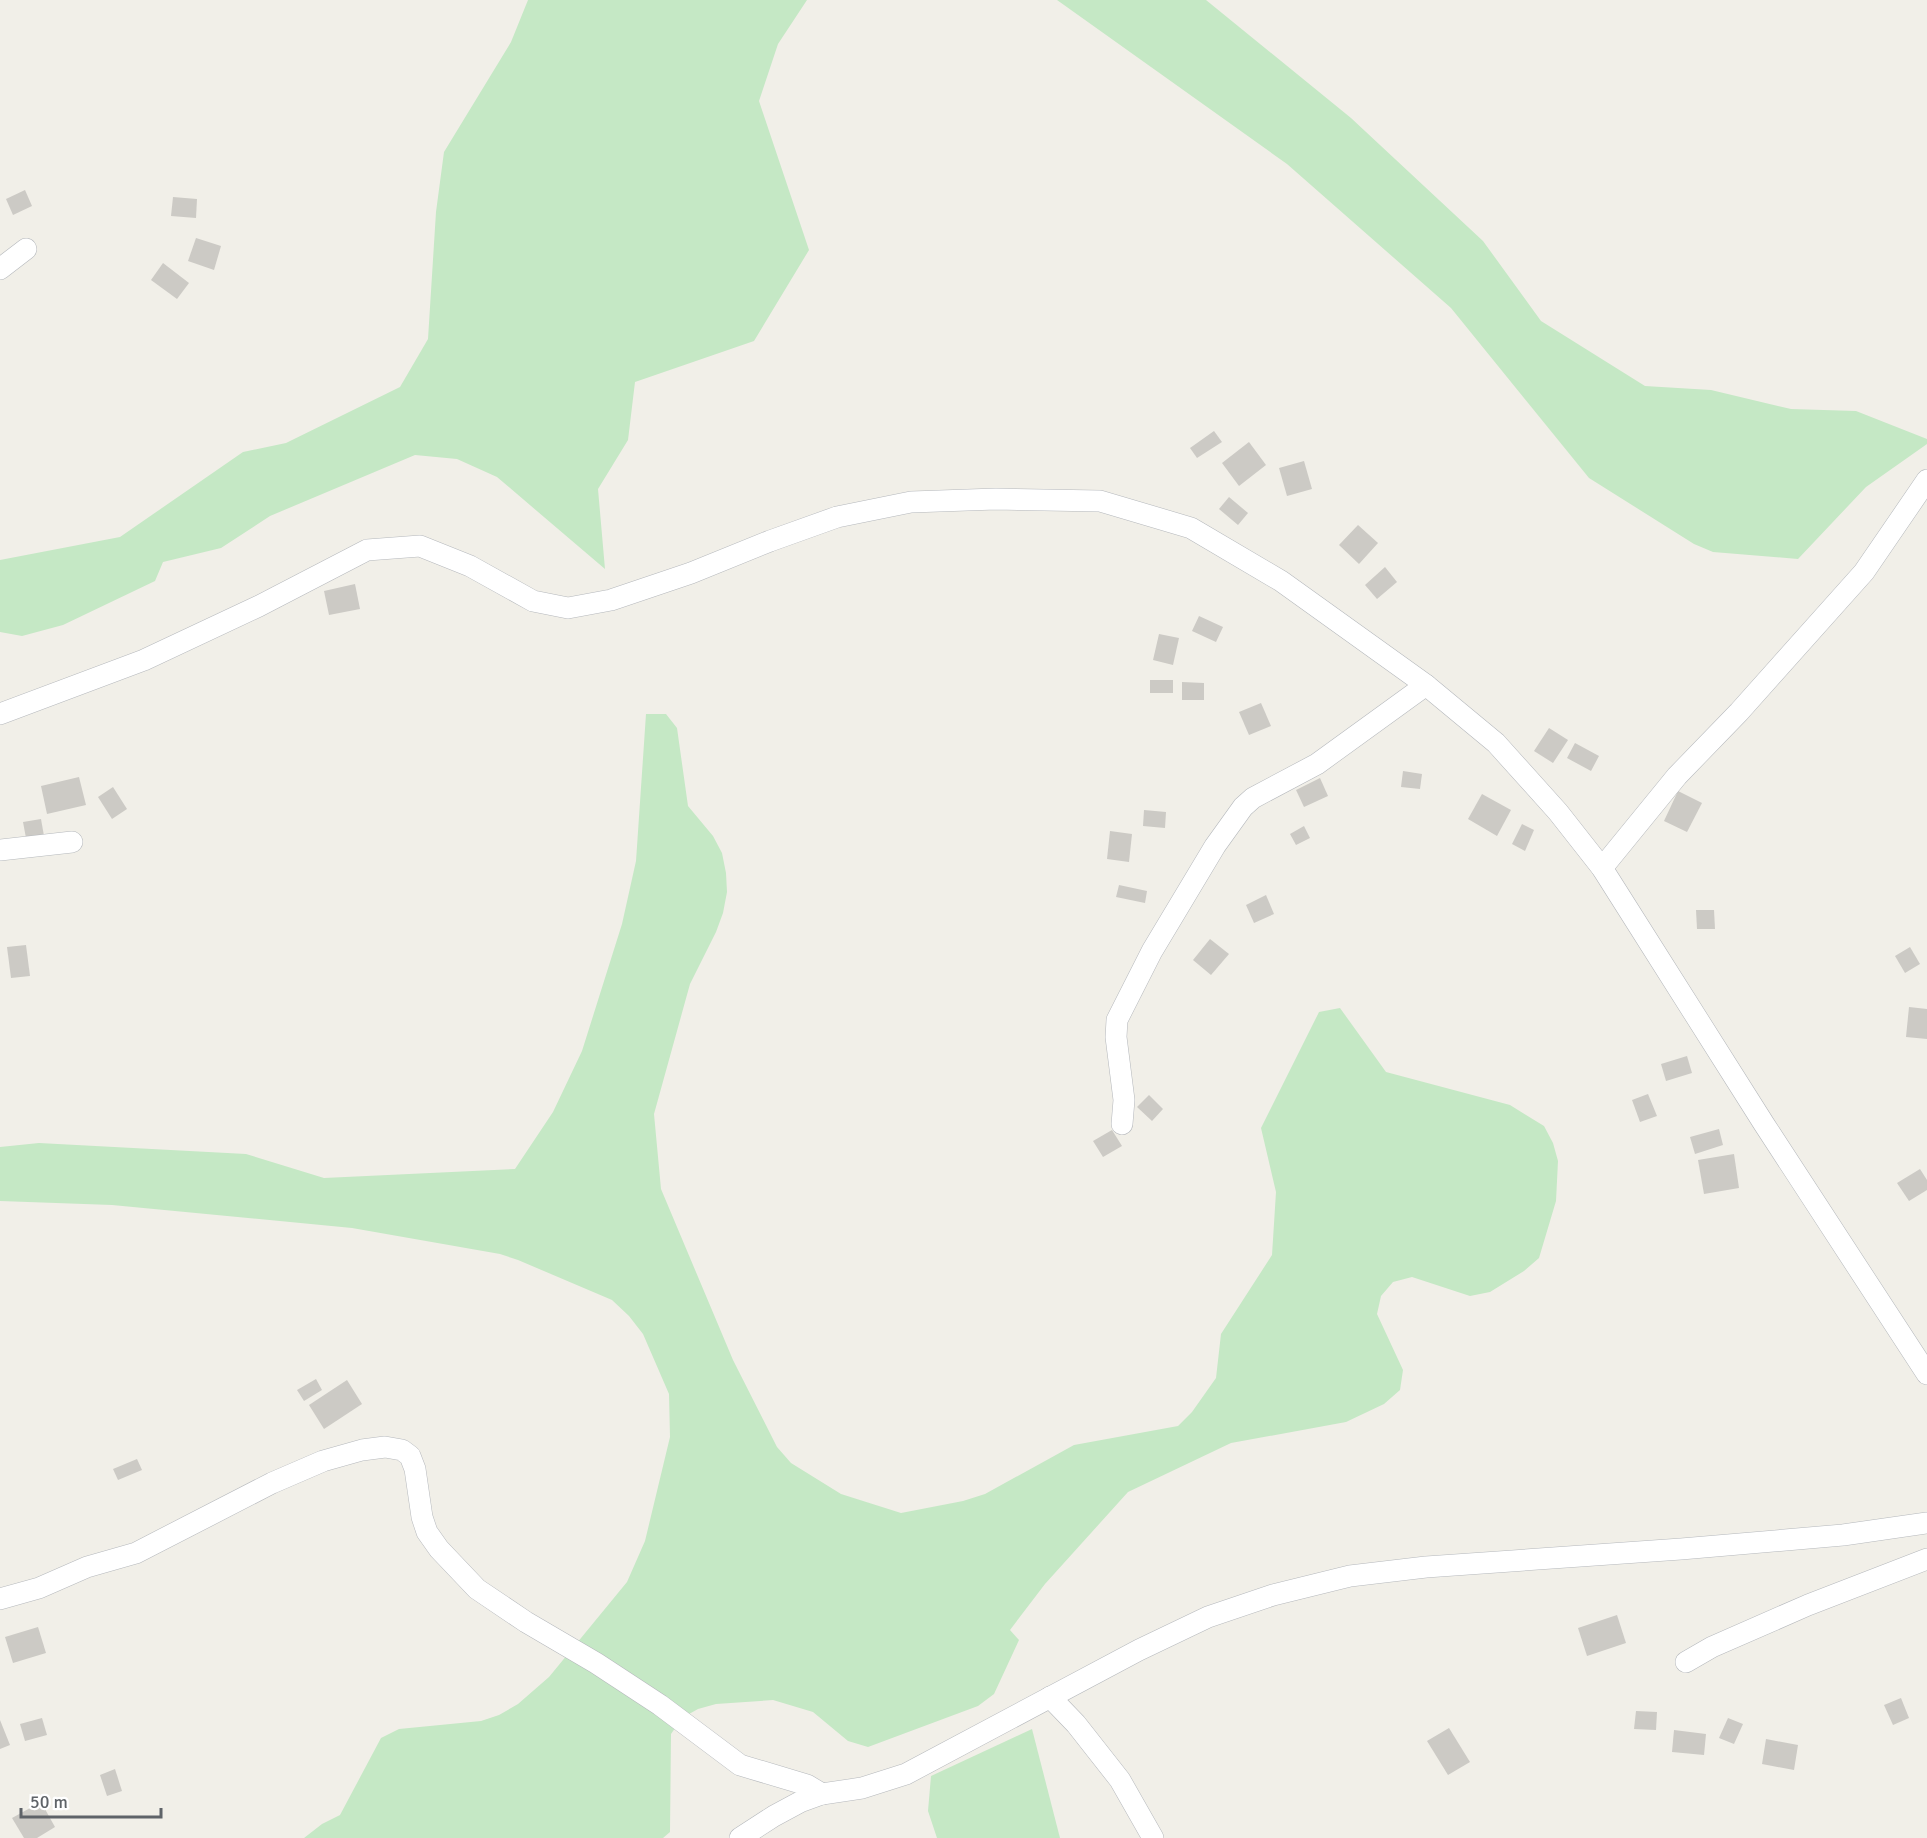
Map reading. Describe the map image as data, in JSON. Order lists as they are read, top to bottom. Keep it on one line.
{"scale_bar":"50 m"}
